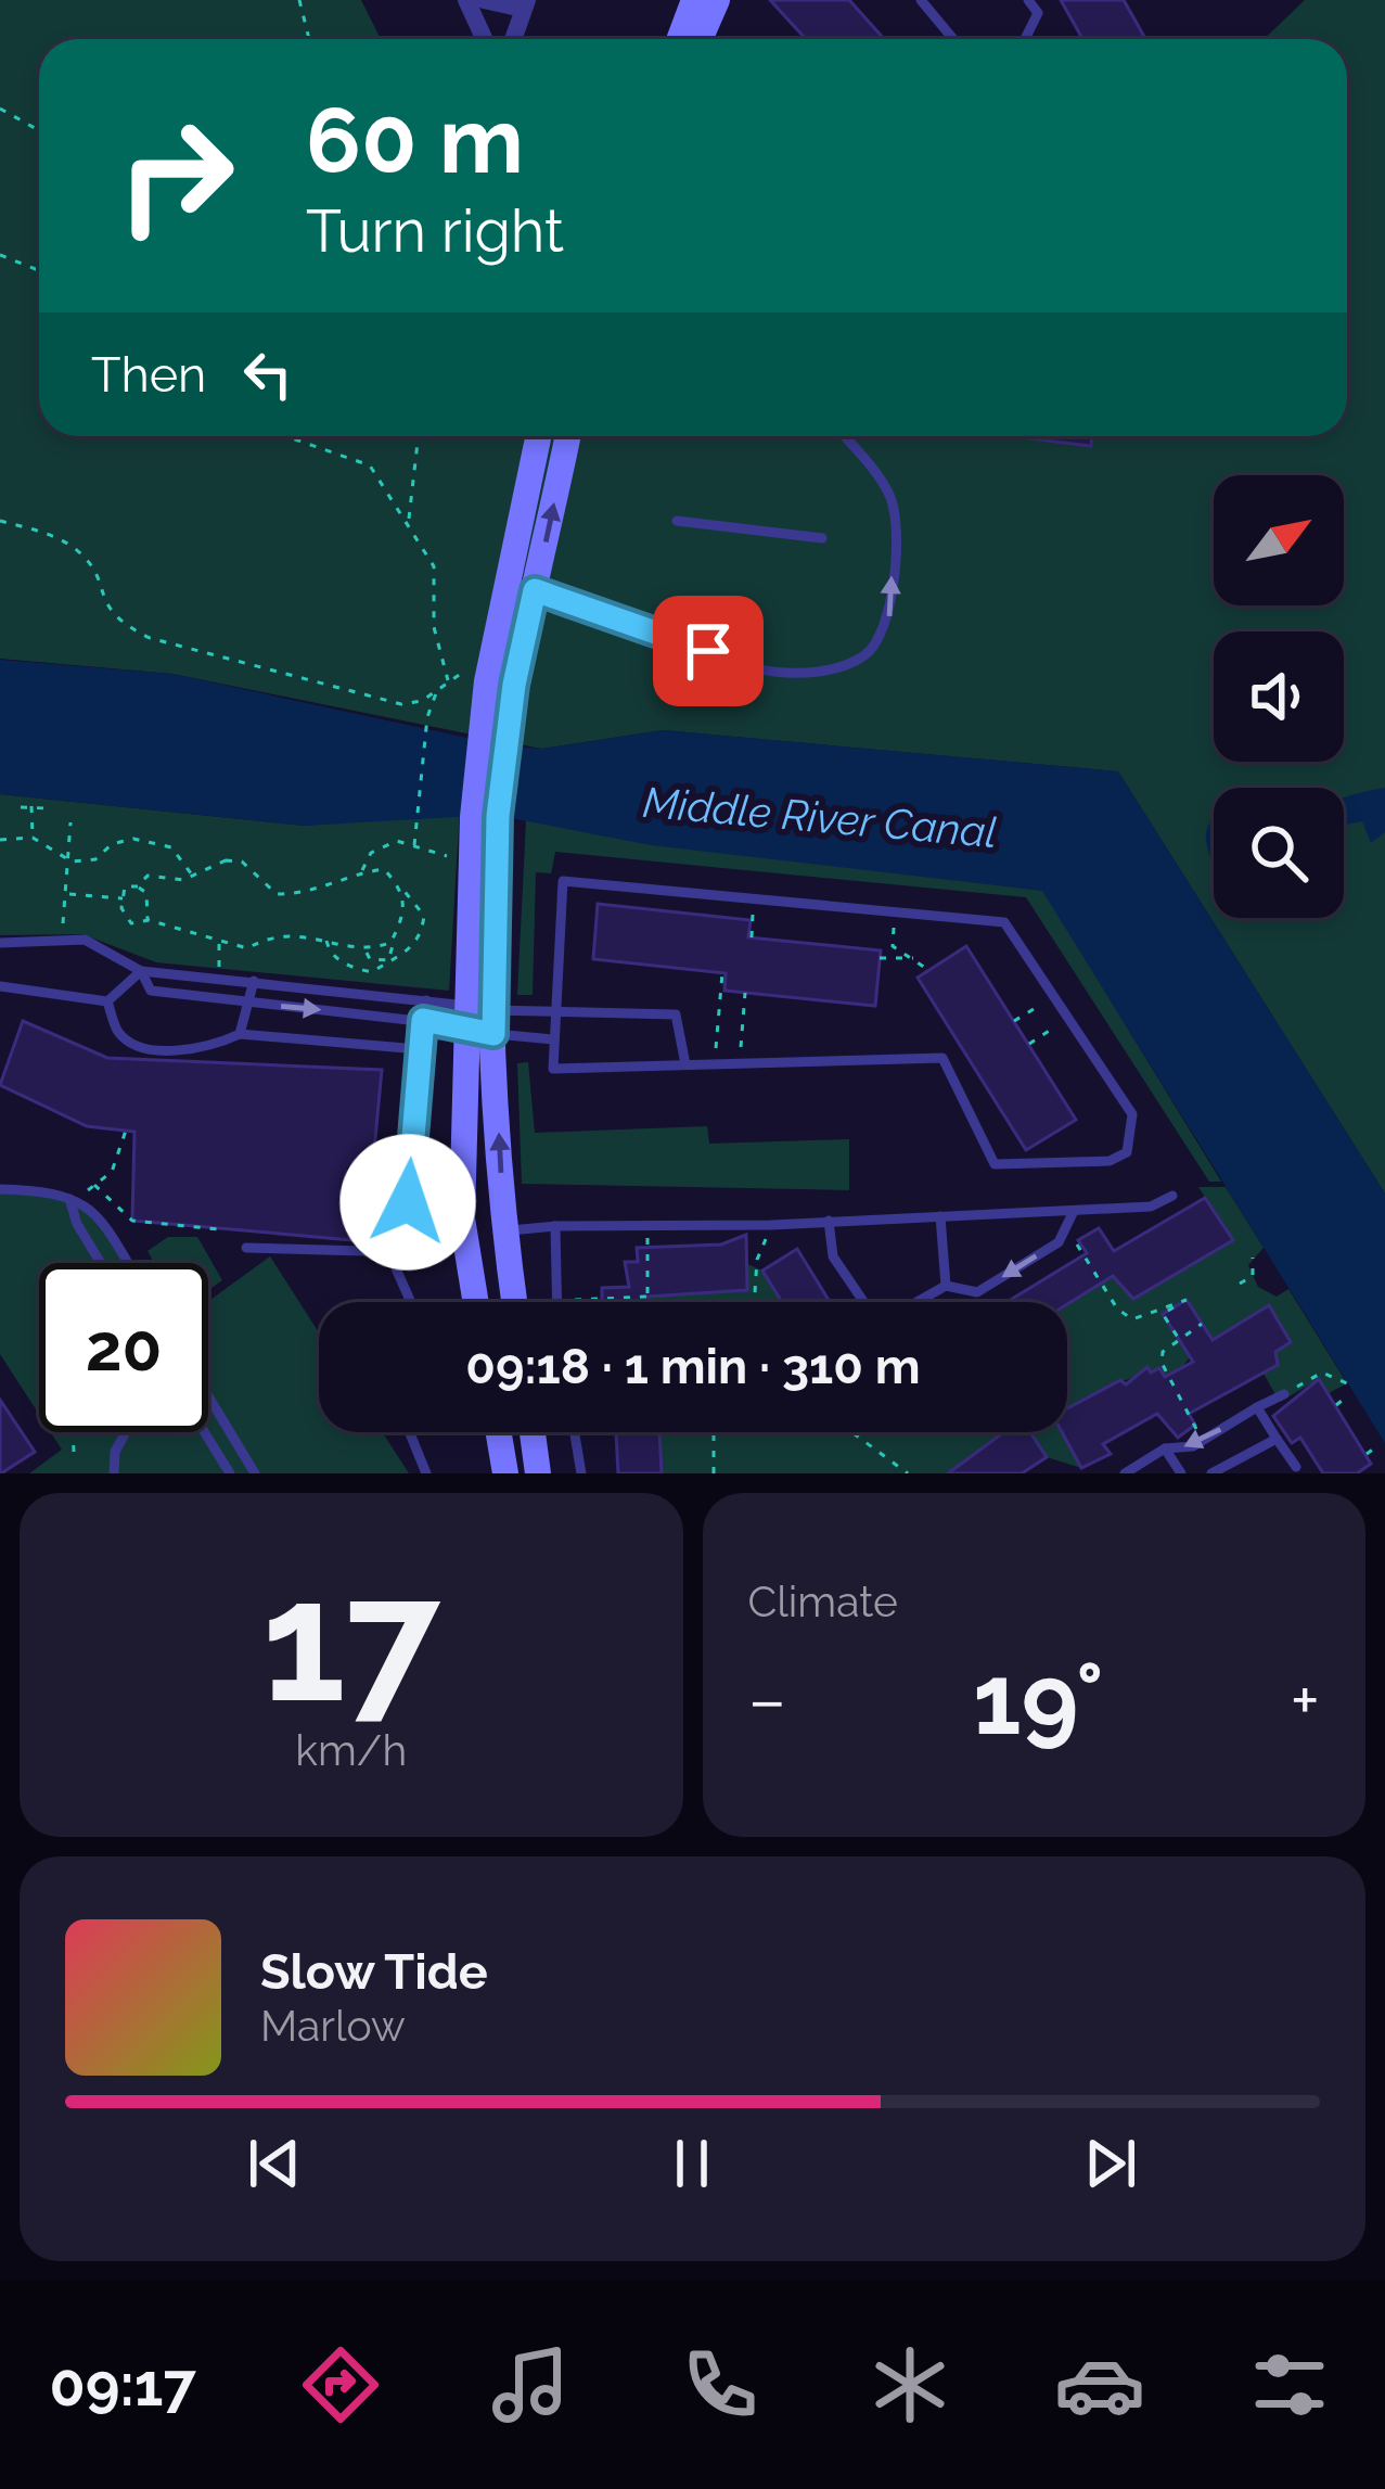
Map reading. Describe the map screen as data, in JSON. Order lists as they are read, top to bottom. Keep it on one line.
{"water":["Middle River Canal"],"north":"top right","page":{"turn":["60 m","Turn right"],"then":"Then","limit":"20","trip":"09:18 · 1 min · 310 m","tile":[["17","km/h"],"Climate"],"heat":["−","19°","+"],"song":["Slow Tide","Marlow"],"tabs":"09:17"}}
